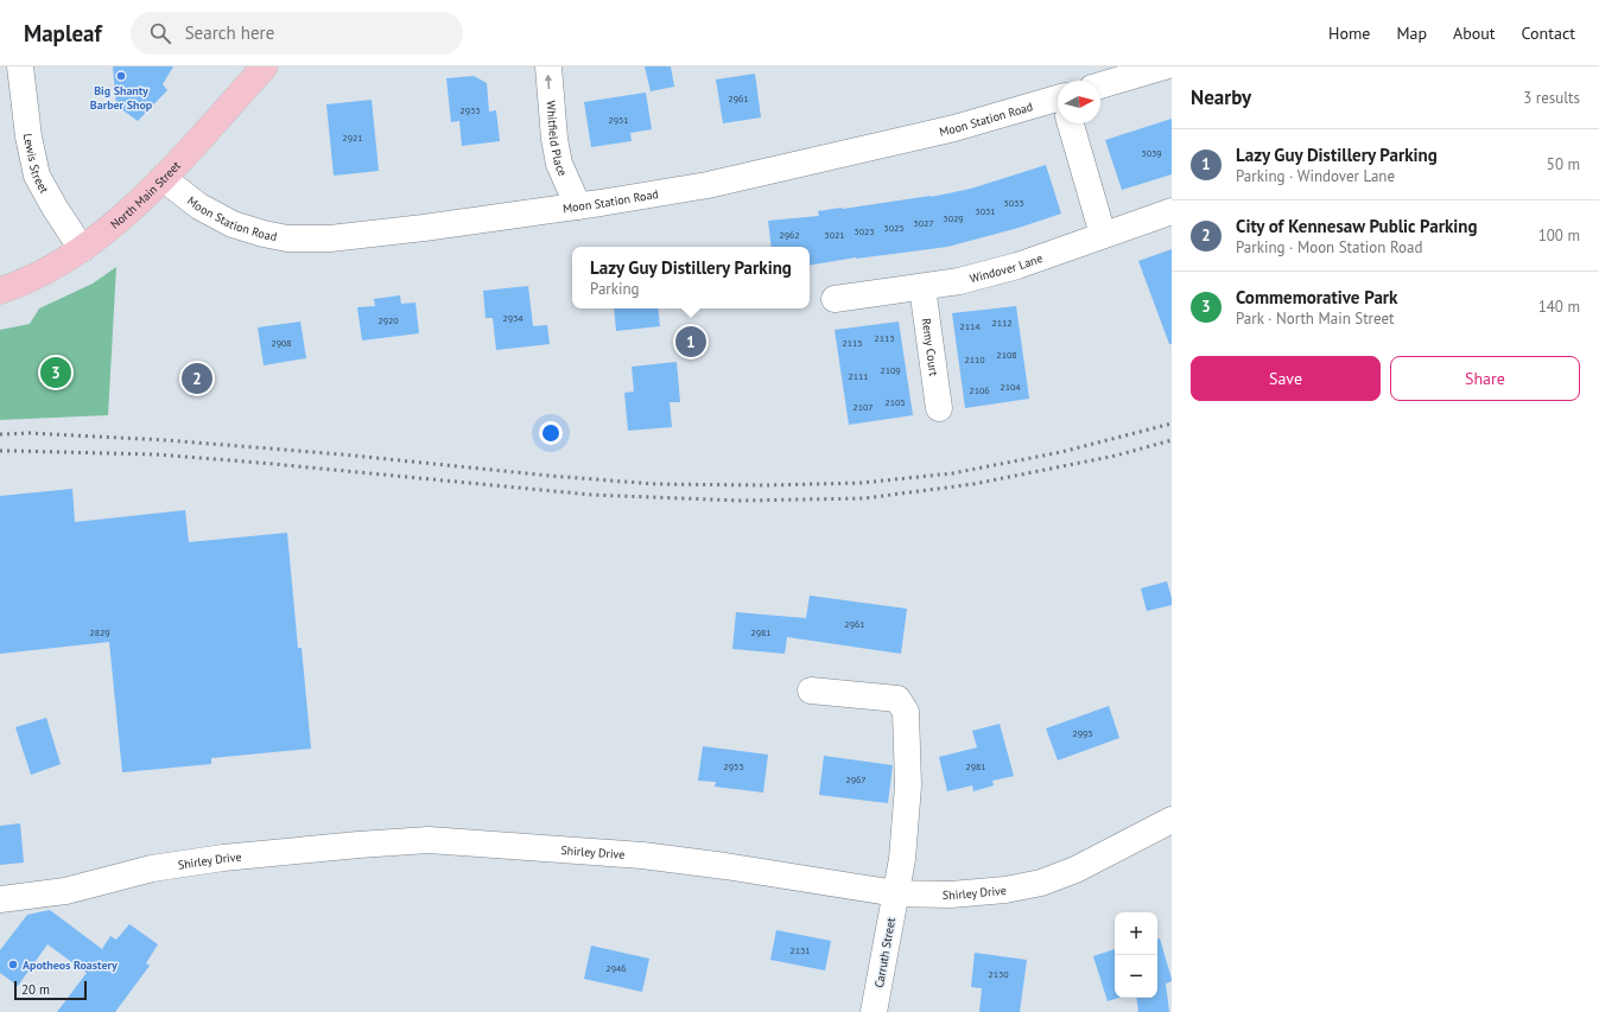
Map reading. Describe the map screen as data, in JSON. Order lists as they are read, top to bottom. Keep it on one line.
{"streets":{"main road":["North Main Street"],"street":["Moon Station Road","Whitfield Place","Lewis Street","Windover Lane","Remy Court","Shirley Drive","Carruth Street"]},"crossings":[["Moon Station Road","Whitfield Place"],["Moon Station Road","North Main Street"],["Lewis Street","North Main Street"],["Windover Lane","Remy Court"],["Shirley Drive","Carruth Street"]],"one_way":["Whitfield Place"],"places":["Big Shanty Barber Shop","Apotheos Roastery"],"house_numbers":["2961","2933","2951","2921","3039","3033","3031","3029","3027","3025","3023","2962","3021","2934","2920","2112","2114","2113","2908","2115","2108","2110","2109","2111","2104","2106","2105","2107","2961","2829","2981","2995","2953","2981","2967","2131","2946","2130"],"scale_bar":"20 m","north":"right","page":{"header":"Mapleaf","search":"Search here","nav":["Home","Map","About","Contact"],"heading":["Nearby","3 results"],"list":[{"mark":"1","name":"Lazy Guy Distillery Parking","note":"Parking · Windover Lane","value":"50 m"},{"mark":"2","name":"City of Kennesaw Public Parking","note":"Parking · Moon Station Road","value":"100 m"},{"mark":"3","name":"Commemorative Park","note":"Park · North Main Street","value":"140 m"}],"popup":["Lazy Guy Distillery Parking","Parking"],"pins":["1","3","2"],"buttons":["Save","Share"],"map_buttons":["+","−"],"scale":"20 m"}}
